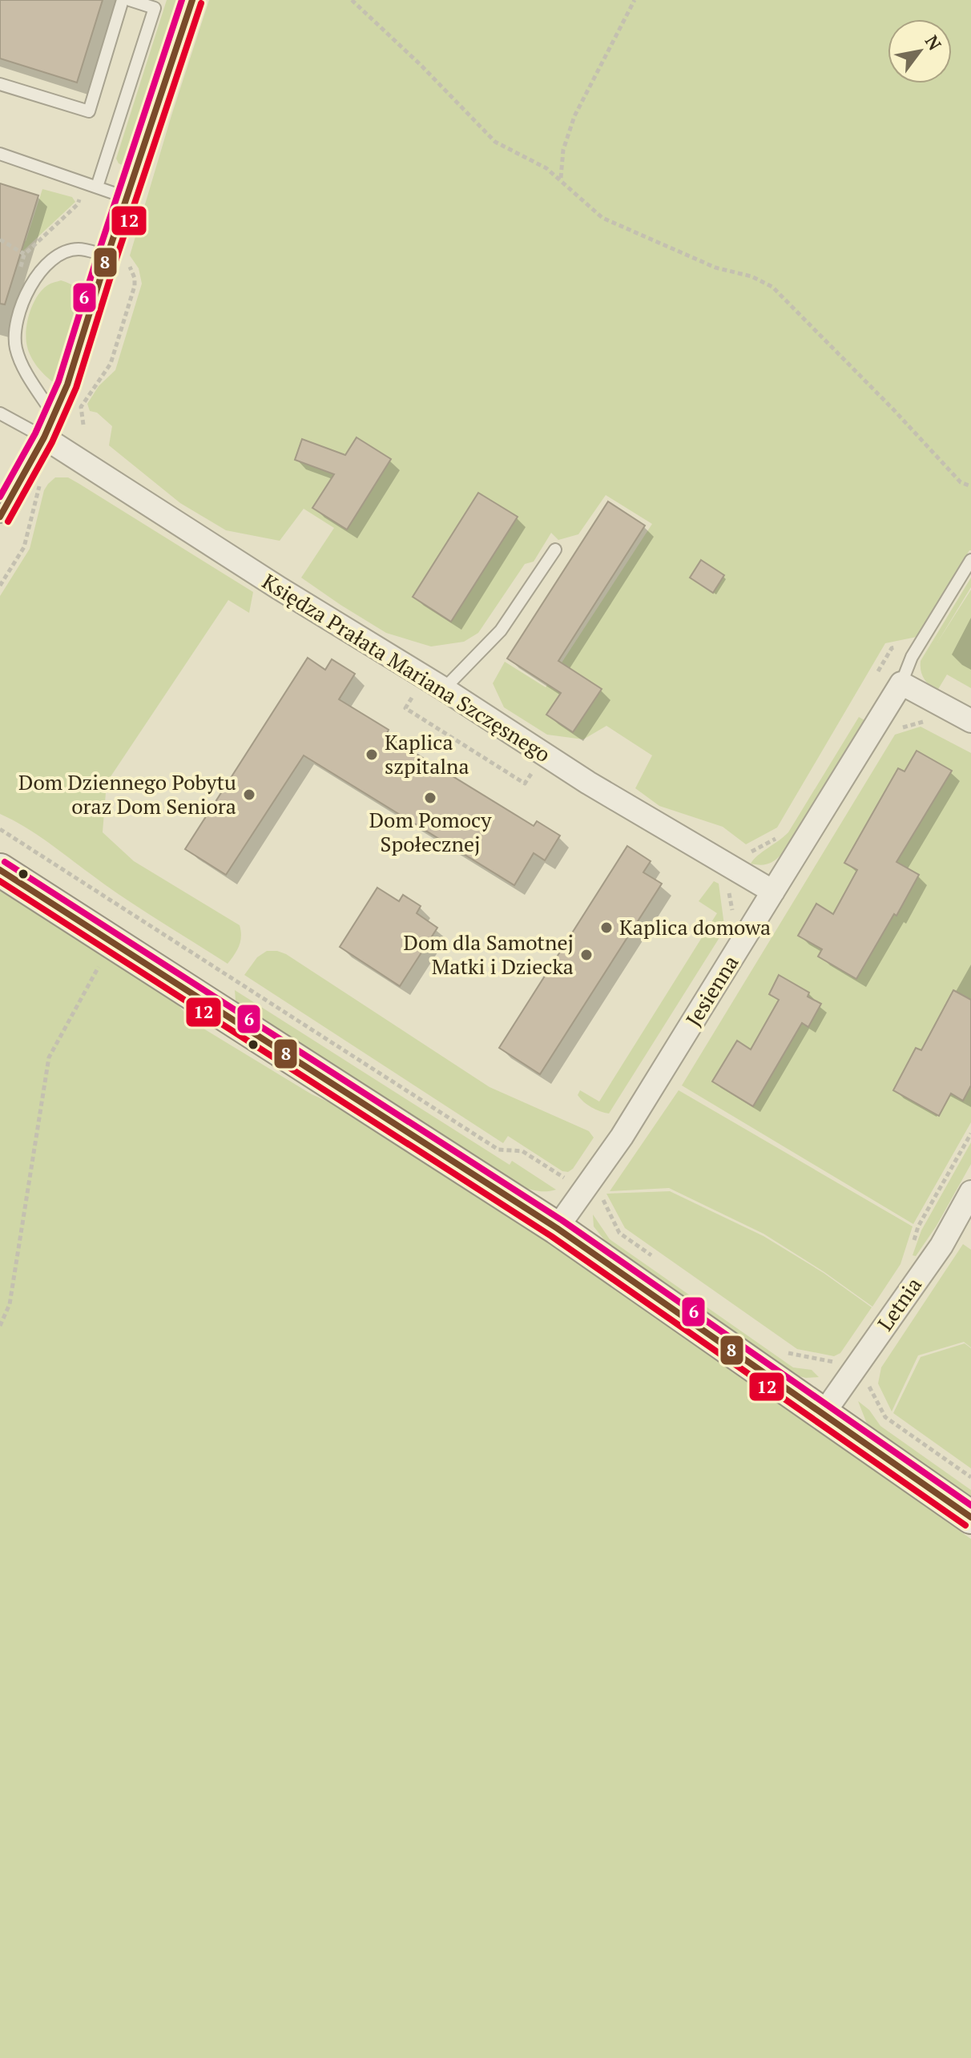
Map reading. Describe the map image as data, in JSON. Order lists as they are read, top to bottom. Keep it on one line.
{"streets":{"street":["Księdza Prałata Mariana Szczęsnego","Jesienna","Letnia"]},"crossings":[["Księdza Prałata Mariana Szczęsnego","Jesienna"]],"places":["Kaplica szpitalna","Dom Dziennego Pobytu oraz Dom Seniora","Dom Pomocy Społecznej","Kaplica domowa","Dom dla Samotnej Matki i Dziecka"],"lines":["transit line 8","transit line 6","transit line 12"],"north":"top right"}
